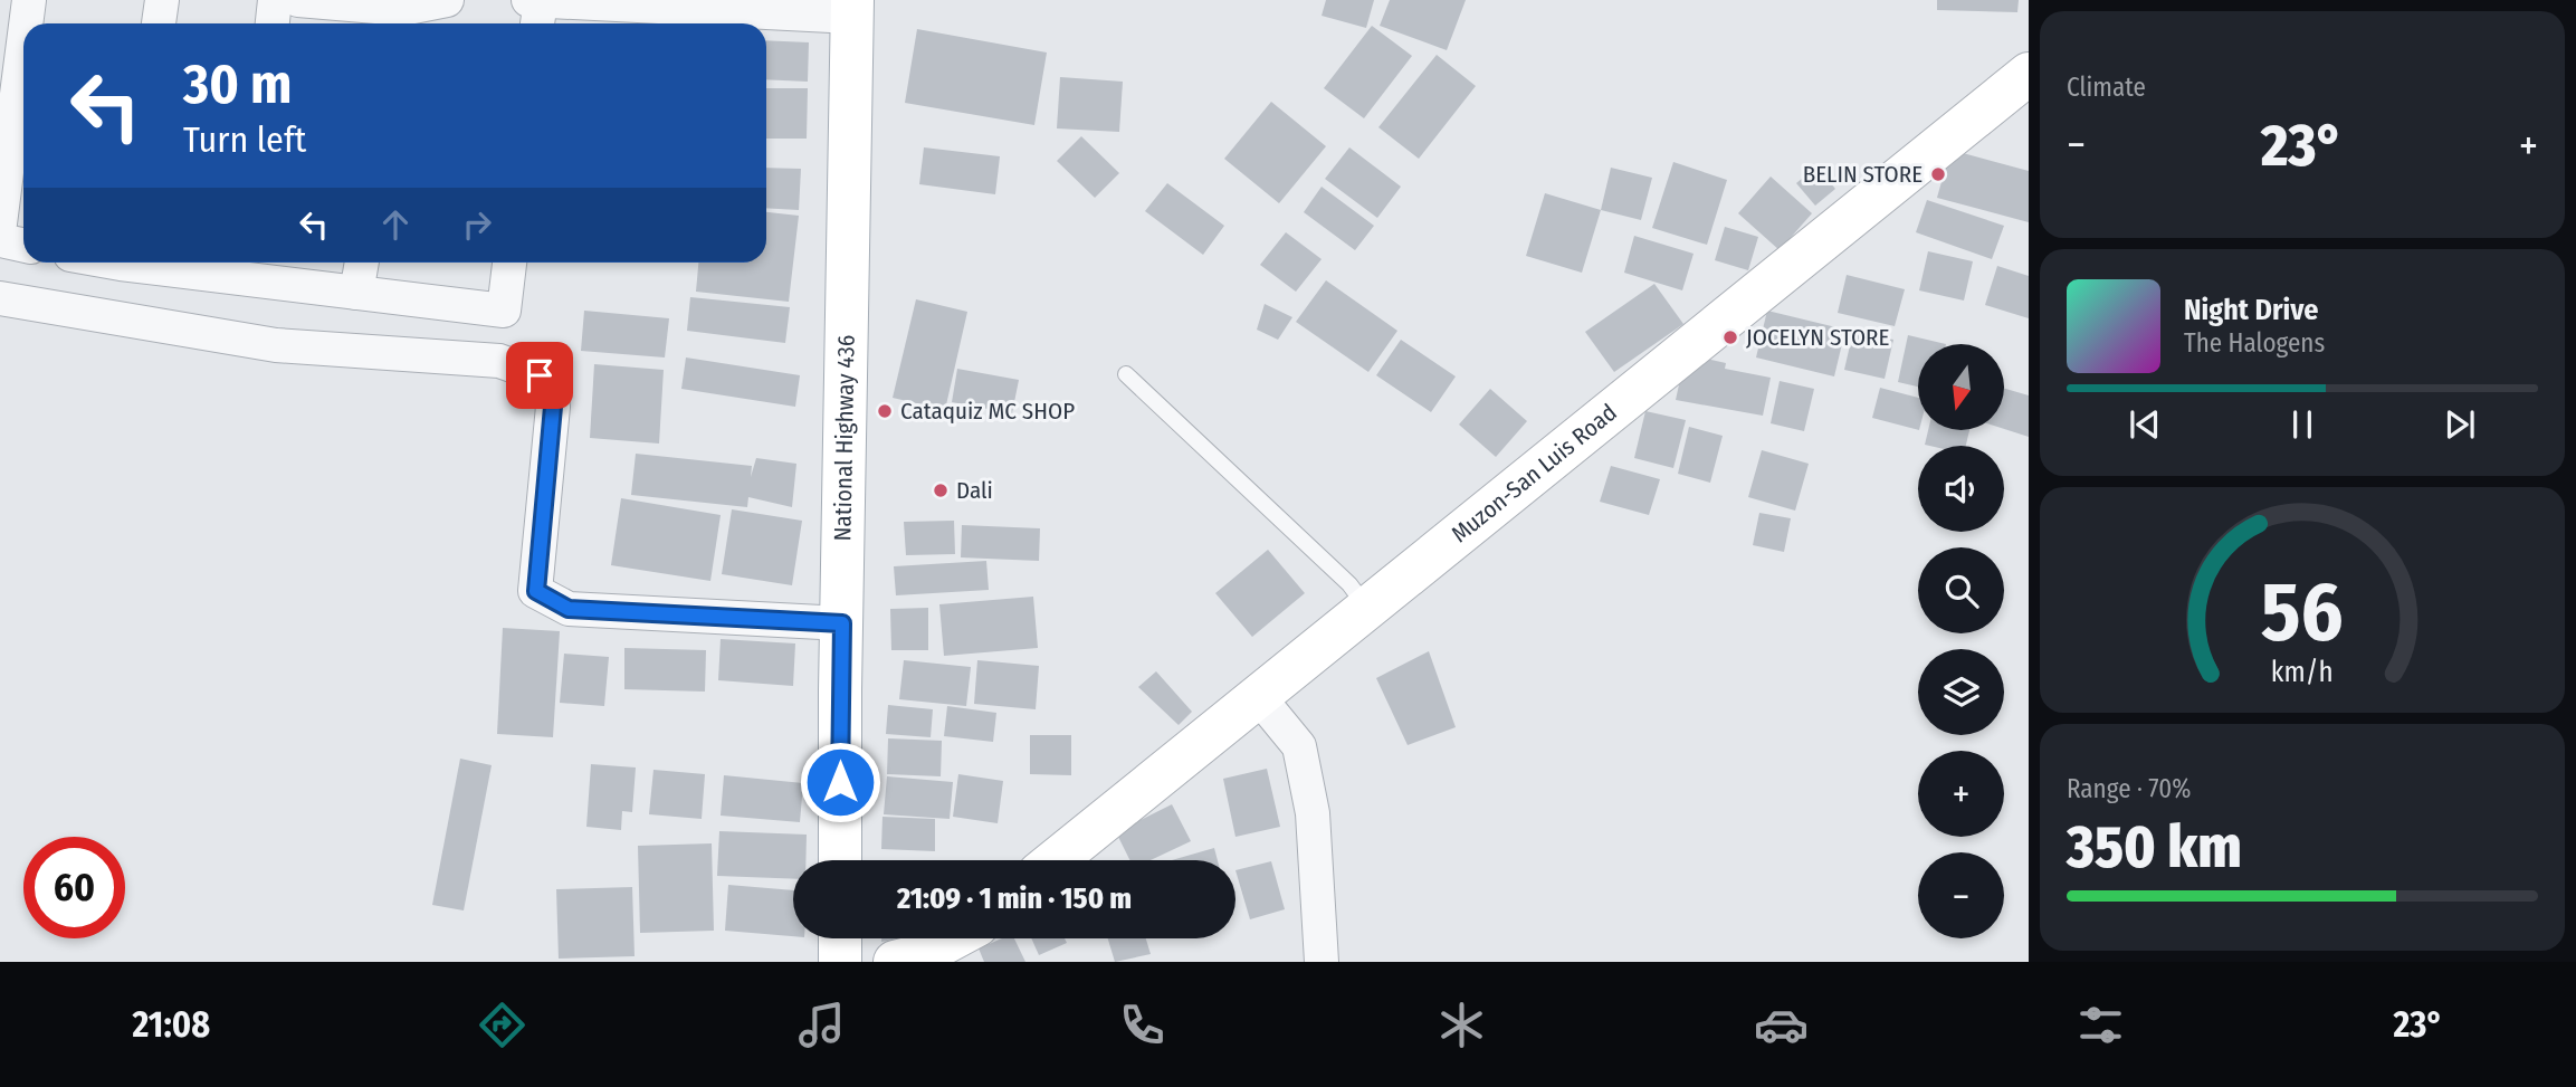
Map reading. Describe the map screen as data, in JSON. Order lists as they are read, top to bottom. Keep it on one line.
{"streets":{"main road":["National Highway 436","Muzon-San Luis Road"]},"places":["BELIN STORE","JOCELYN STORE","Cataquiz MC SHOP","Dali"],"north":"bottom","page":{"tile":["Climate",["Range · 70%","350 km"]],"turn":["30 m","Turn left"],"heat":["−","23°","+"],"song":["Night Drive","The Halogens"],"map_buttons":["+","−"],"limit":"60","trip":"21:09 · 1 min · 150 m","tabs":["21:08","23°"],"gauge":["56","km/h"]}}
